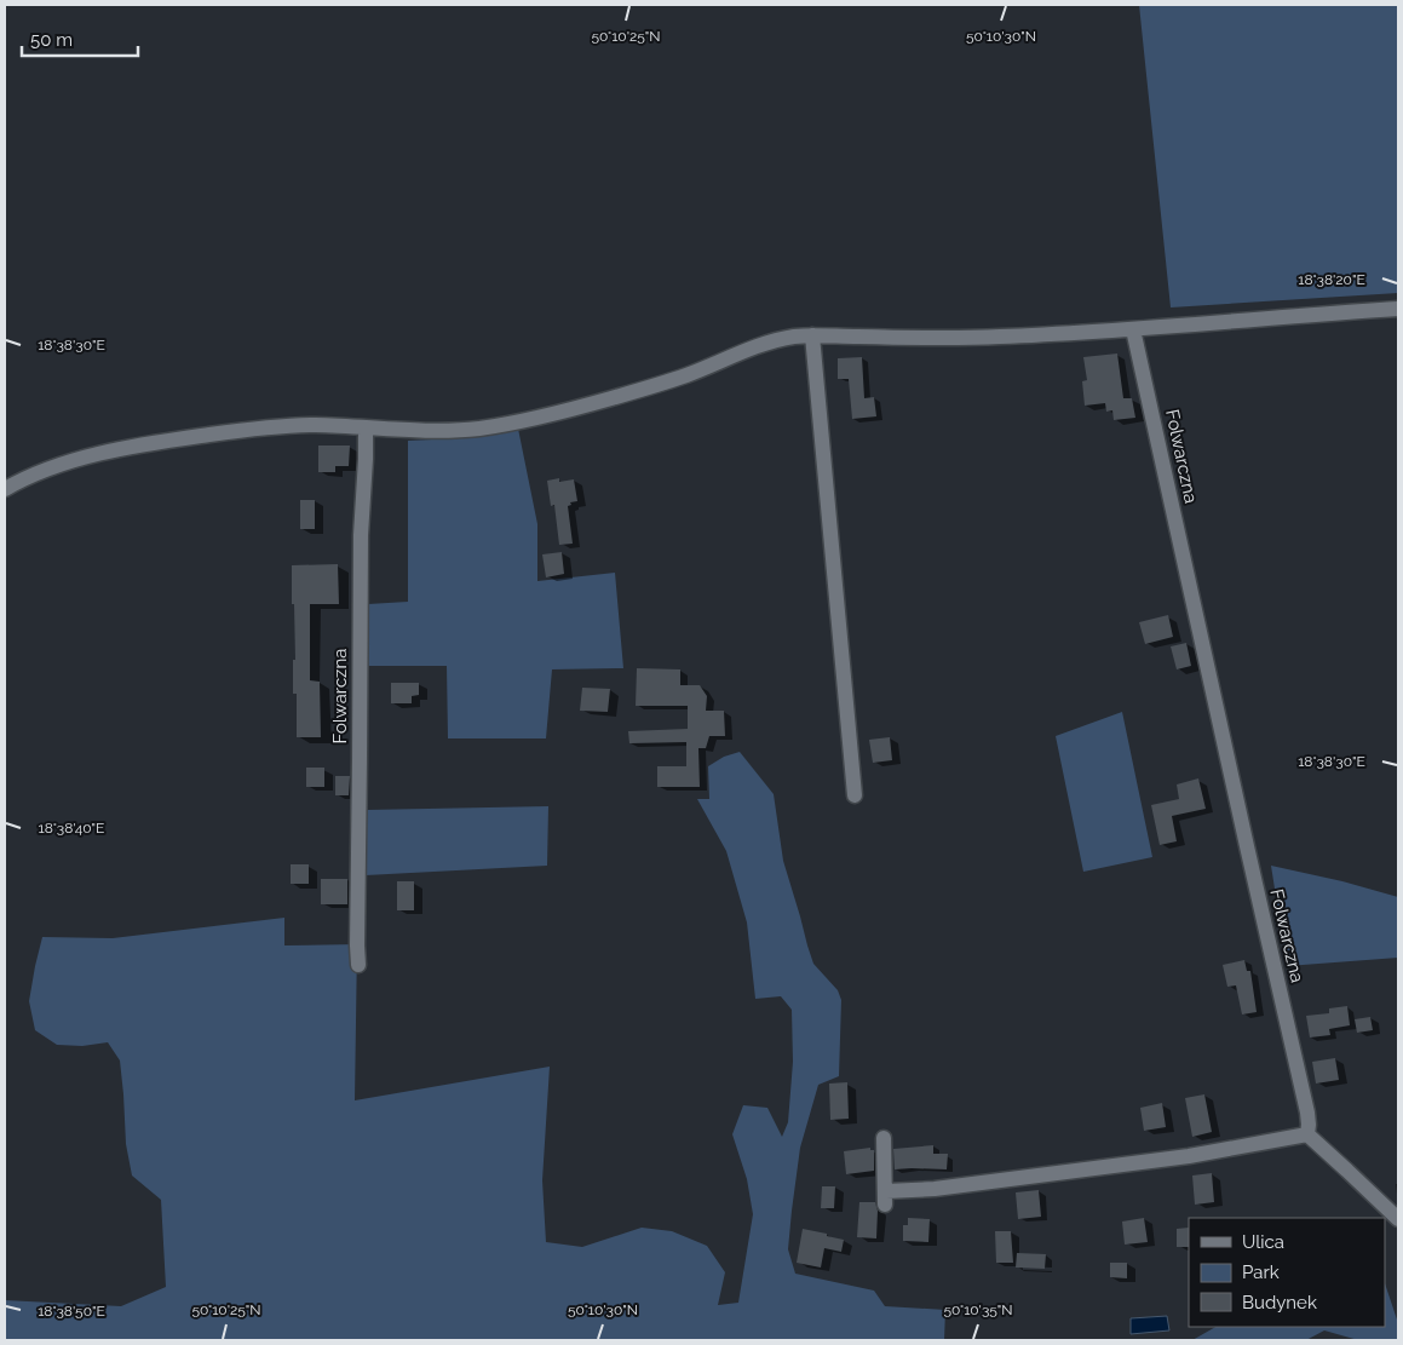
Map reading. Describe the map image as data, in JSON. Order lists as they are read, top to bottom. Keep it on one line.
{"streets":{"street":["Folwarczna"]},"legend":["Ulica","Park","Budynek"],"scale_bar":"50 m","coordinates":["50°10'25\"N","50°10'30\"N","18°38'20\"E","18°38'30\"E","18°38'40\"E","50°10'35\"N","18°38'50\"E"]}
